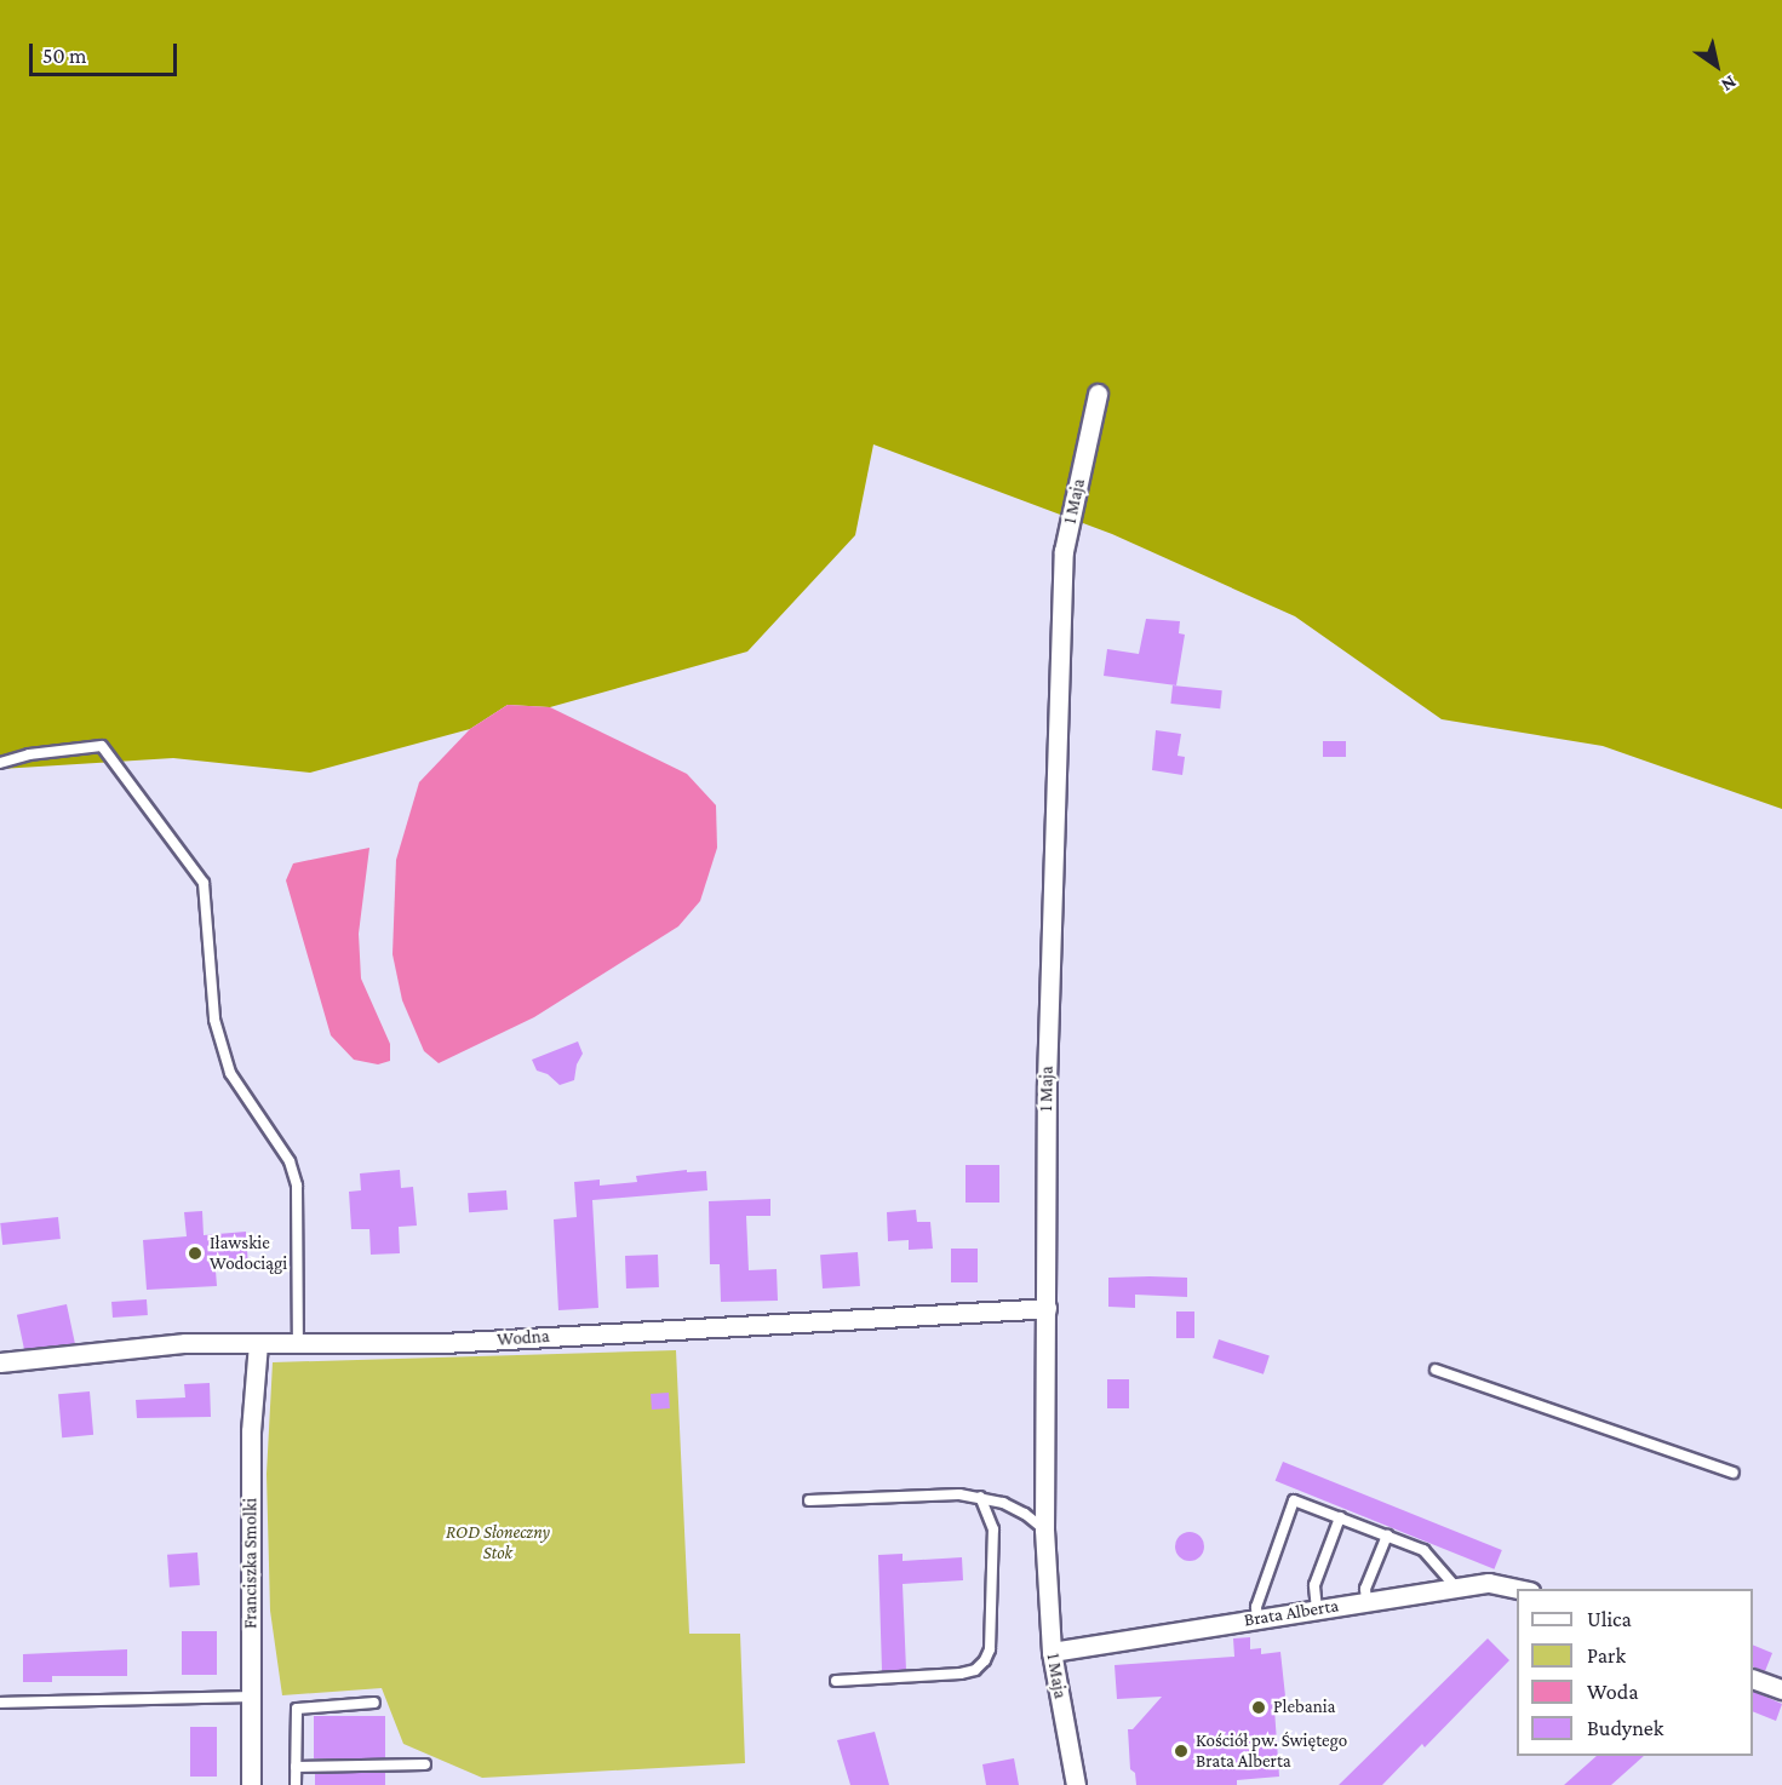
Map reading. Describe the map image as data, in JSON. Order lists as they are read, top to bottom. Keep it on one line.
{"streets":{"street":["1 Maja","Wodna","Franciszka Smolki","Brata Alberta"]},"crossings":[["1 Maja","Wodna"],["1 Maja","Brata Alberta"],["Wodna","Franciszka Smolki"]],"parks":["ROD Słoneczny Stok"],"places":["Iławskie Wodociągi","Plebania","Kościół pw. Świętego Brata Alberta"],"legend":["Ulica","Park","Woda","Budynek"],"scale_bar":"50 m","north":"bottom right"}
